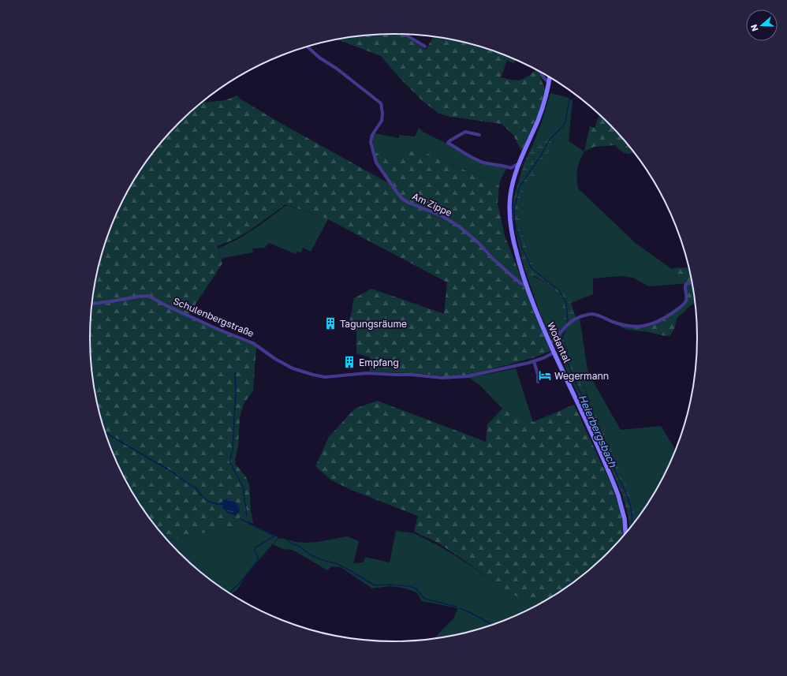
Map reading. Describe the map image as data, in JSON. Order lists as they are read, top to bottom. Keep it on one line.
{"streets":{"main road":["Wodantal"],"street":["Am Zippe","Schulenbergstraße"]},"crossings":[["Am Zippe","Wodantal"],["Schulenbergstraße","Wodantal"]],"water":["Heierbergsbach"],"places":{"building":["Tagungsräume","Empfang"],"hotel":["Wegermann"]},"north":"left"}
